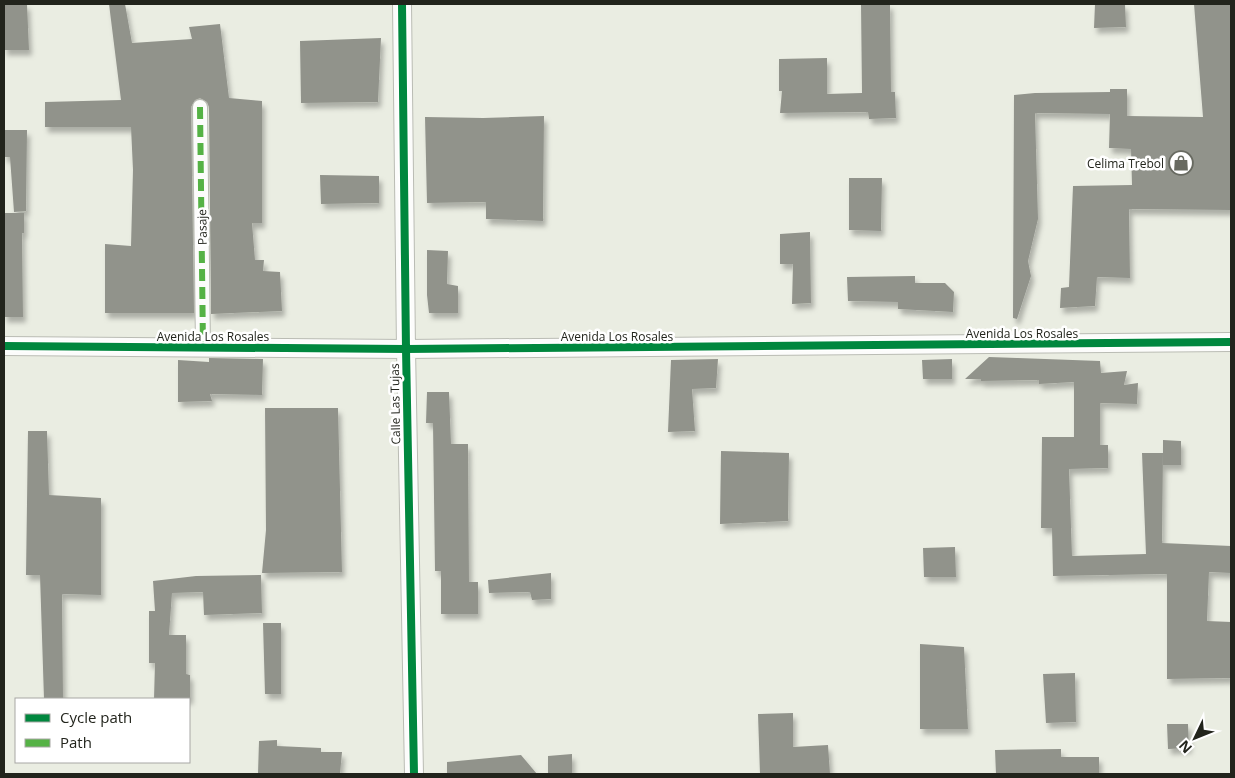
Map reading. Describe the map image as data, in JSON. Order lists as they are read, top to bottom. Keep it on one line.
{"streets":{"street":["Pasaje","Avenida Los Rosales","Calle Las Tujas"]},"crossings":[["Pasaje","Avenida Los Rosales"],["Avenida Los Rosales","Calle Las Tujas"]],"places":{"shop":["Celima Trebol"]},"legend":["Cycle path","Path"],"north":"bottom left"}
